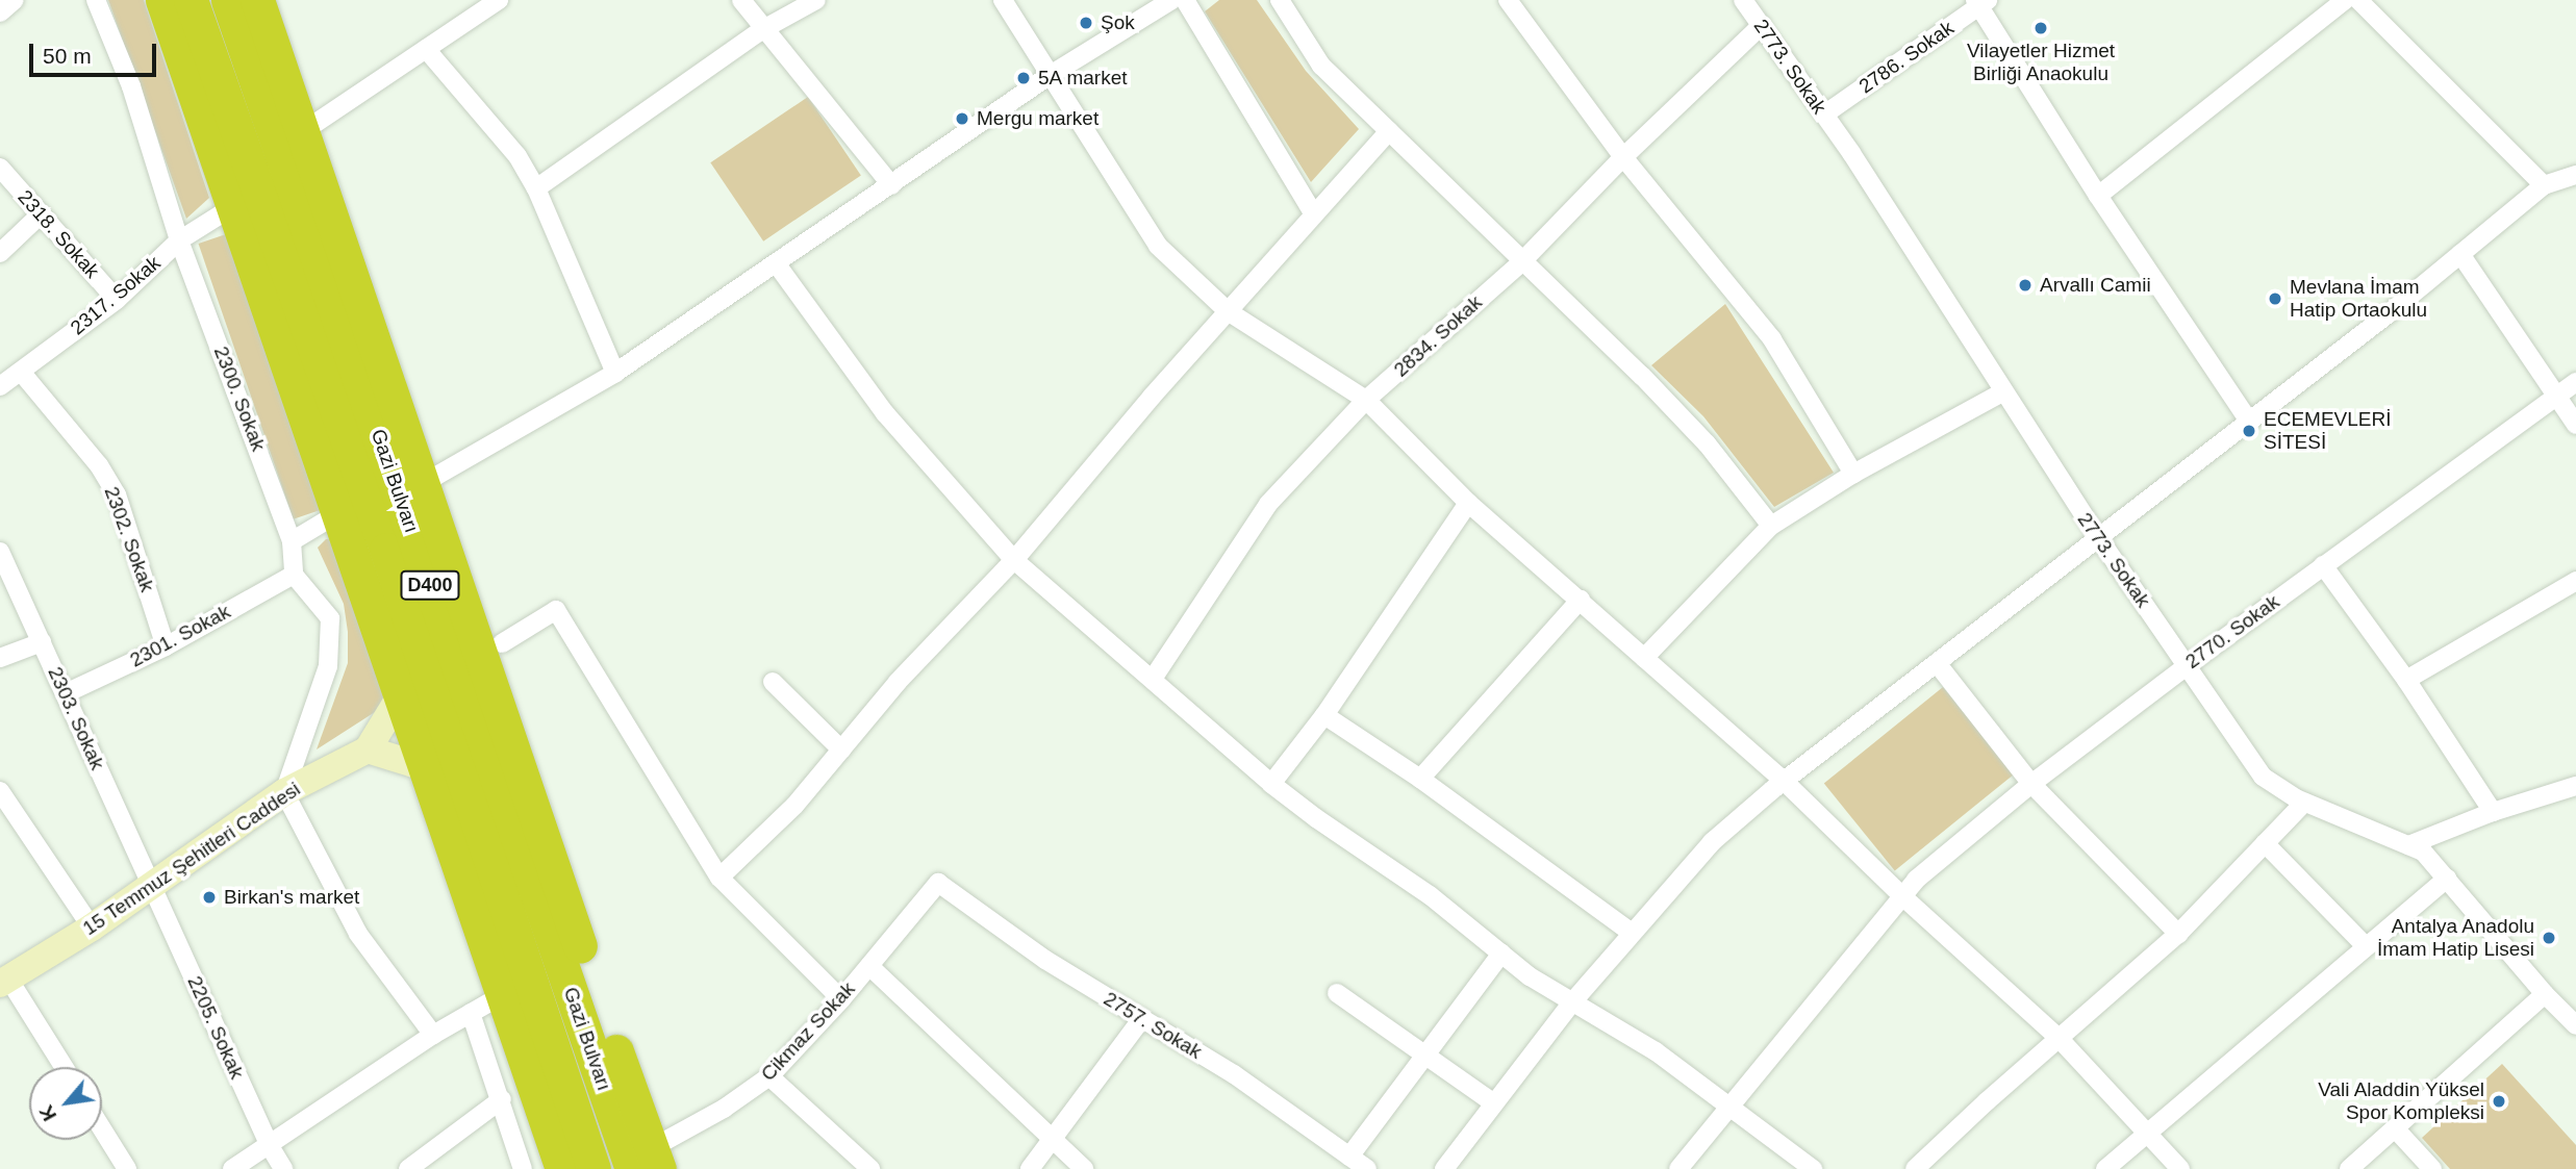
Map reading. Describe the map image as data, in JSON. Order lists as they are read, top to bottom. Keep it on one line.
{"streets":{"highway":["Gazi Bulvarı","D400"],"main road":["15 Temmuz Şehitleri Caddesi"],"street":["2786. Sokak","2773. Sokak","2318. Sokak","2317. Sokak","2834. Sokak","2300. Sokak","2302. Sokak","2770. Sokak","2301. Sokak","2303. Sokak","2757. Sokak","2205. Sokak","Cikmaz Sokak"]},"crossings":[["2786. Sokak","2773. Sokak"],["2773. Sokak","2834. Sokak"],["2773. Sokak","2770. Sokak"],["2318. Sokak","2317. Sokak"],["2317. Sokak","2300. Sokak"],["2317. Sokak","2302. Sokak"],["2300. Sokak","2301. Sokak"],["Gazi Bulvarı","Cikmaz Sokak"],["2302. Sokak","2301. Sokak"],["2301. Sokak","2303. Sokak"],["2303. Sokak","15 Temmuz Şehitleri Caddesi"],["2303. Sokak","2205. Sokak"],["15 Temmuz Şehitleri Caddesi","2205. Sokak"],["2757. Sokak","Cikmaz Sokak"]],"places":["Şok","Vilayetler Hizmet Birliği Anaokulu","5A market","Mergu market","Arvallı Camii","Mevlana İmam Hatip Ortaokulu","ECEMEVLERİ SİTESİ","Birkan's market","Antalya Anadolu İmam Hatip Lisesi","Vali Aladdin Yüksel Spor Kompleksi"],"scale_bar":"50 m","north":"bottom left"}
